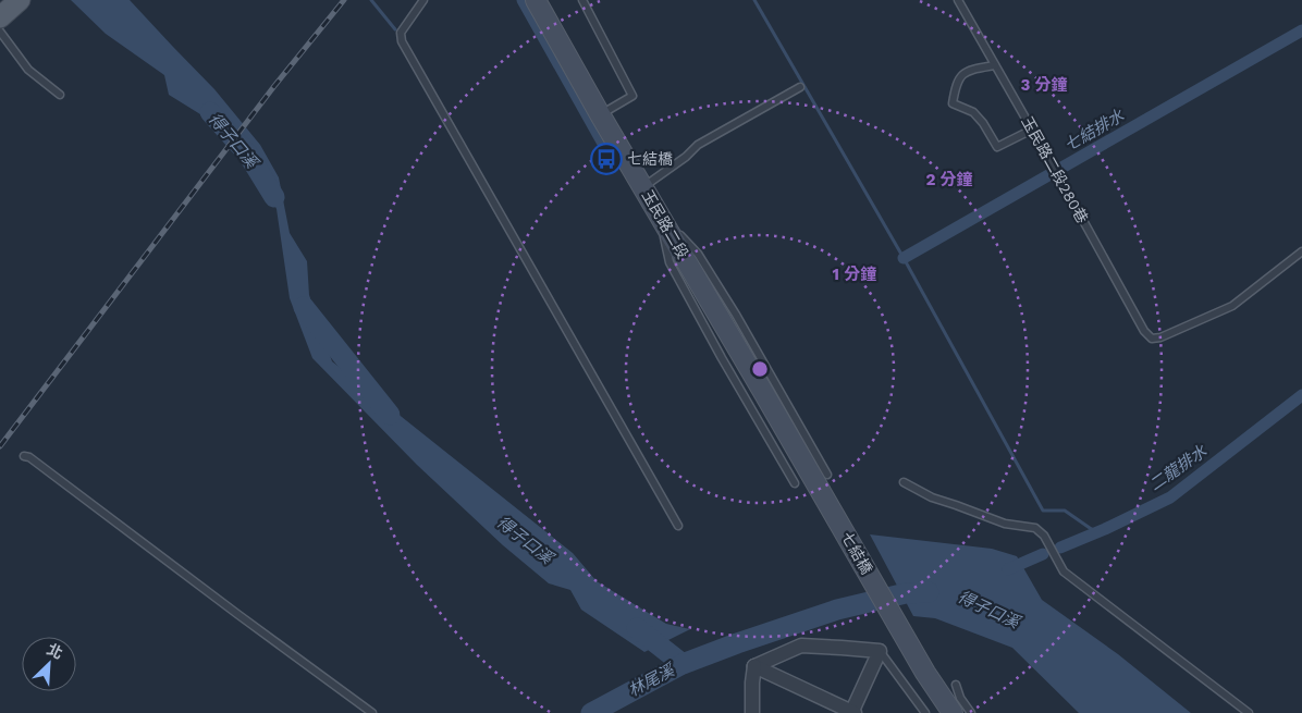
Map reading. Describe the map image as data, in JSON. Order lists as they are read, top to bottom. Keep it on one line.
{"streets":{"street":["玉民路二段","七結橋"],"lane":["玉民路二段280巷"]},"crossings":[["玉民路二段","七結橋"]],"water":["七結排水","得子口溪","二龍排水","林尾溪"],"places":{"bus stop":["七結橋"]},"north":"top right","rings":["3 分鐘","2 分鐘","1 分鐘"]}
